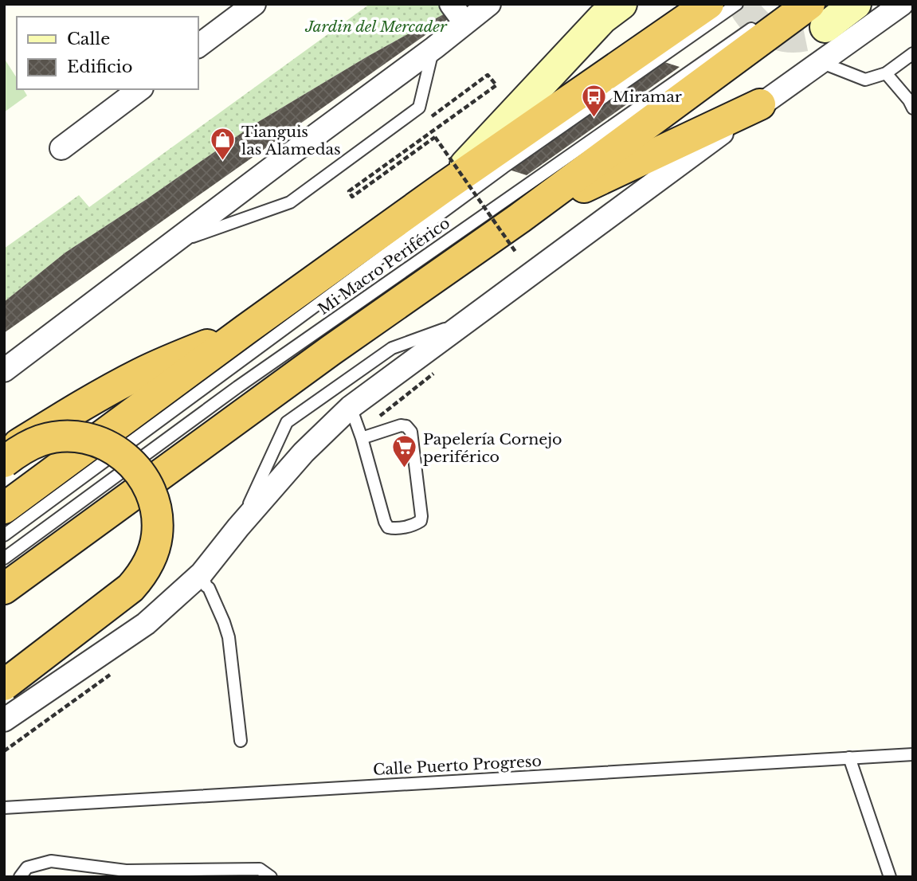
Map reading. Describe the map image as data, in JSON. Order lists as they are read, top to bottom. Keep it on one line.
{"streets":{"lane":["Mi Macro Periférico","Calle Puerto Progreso"]},"parks":["Jardin del Mercader"],"places":{"bus stop":["Miramar"],"shop":["Tianguis las Alamedas"],"supermarket":["Papelería Cornejo periférico"]},"legend":["Calle","Edificio"]}
